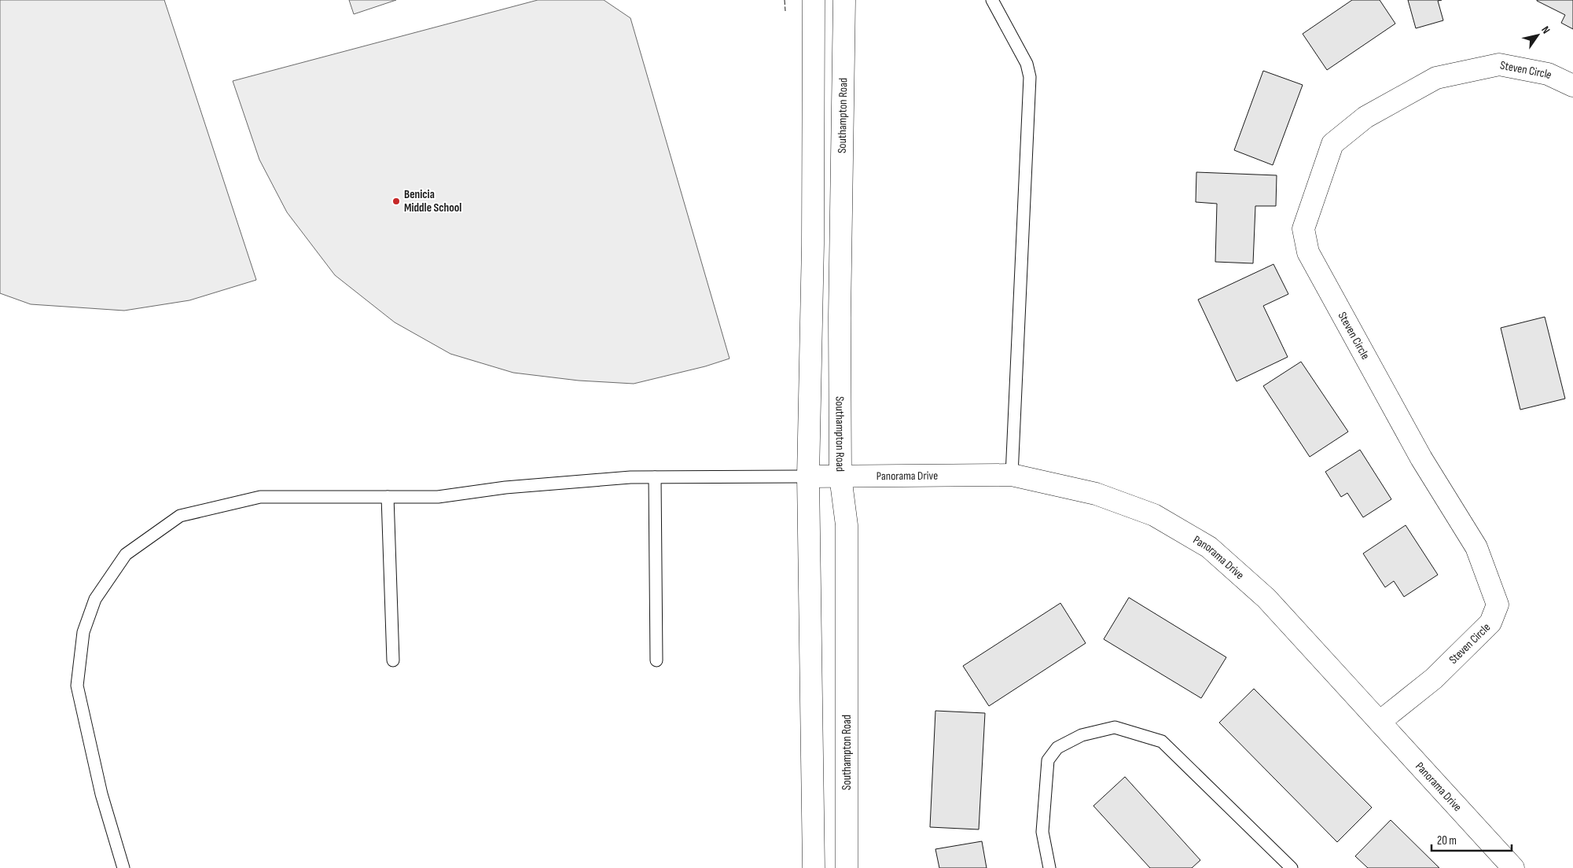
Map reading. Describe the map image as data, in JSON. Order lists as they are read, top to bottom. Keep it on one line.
{"streets":{"street":["Steven Circle","Southampton Road","Panorama Drive"]},"crossings":[["Steven Circle","Panorama Drive"],["Southampton Road","Panorama Drive"]],"places":["Benicia Middle School"],"scale_bar":"20 m","north":"top right"}
